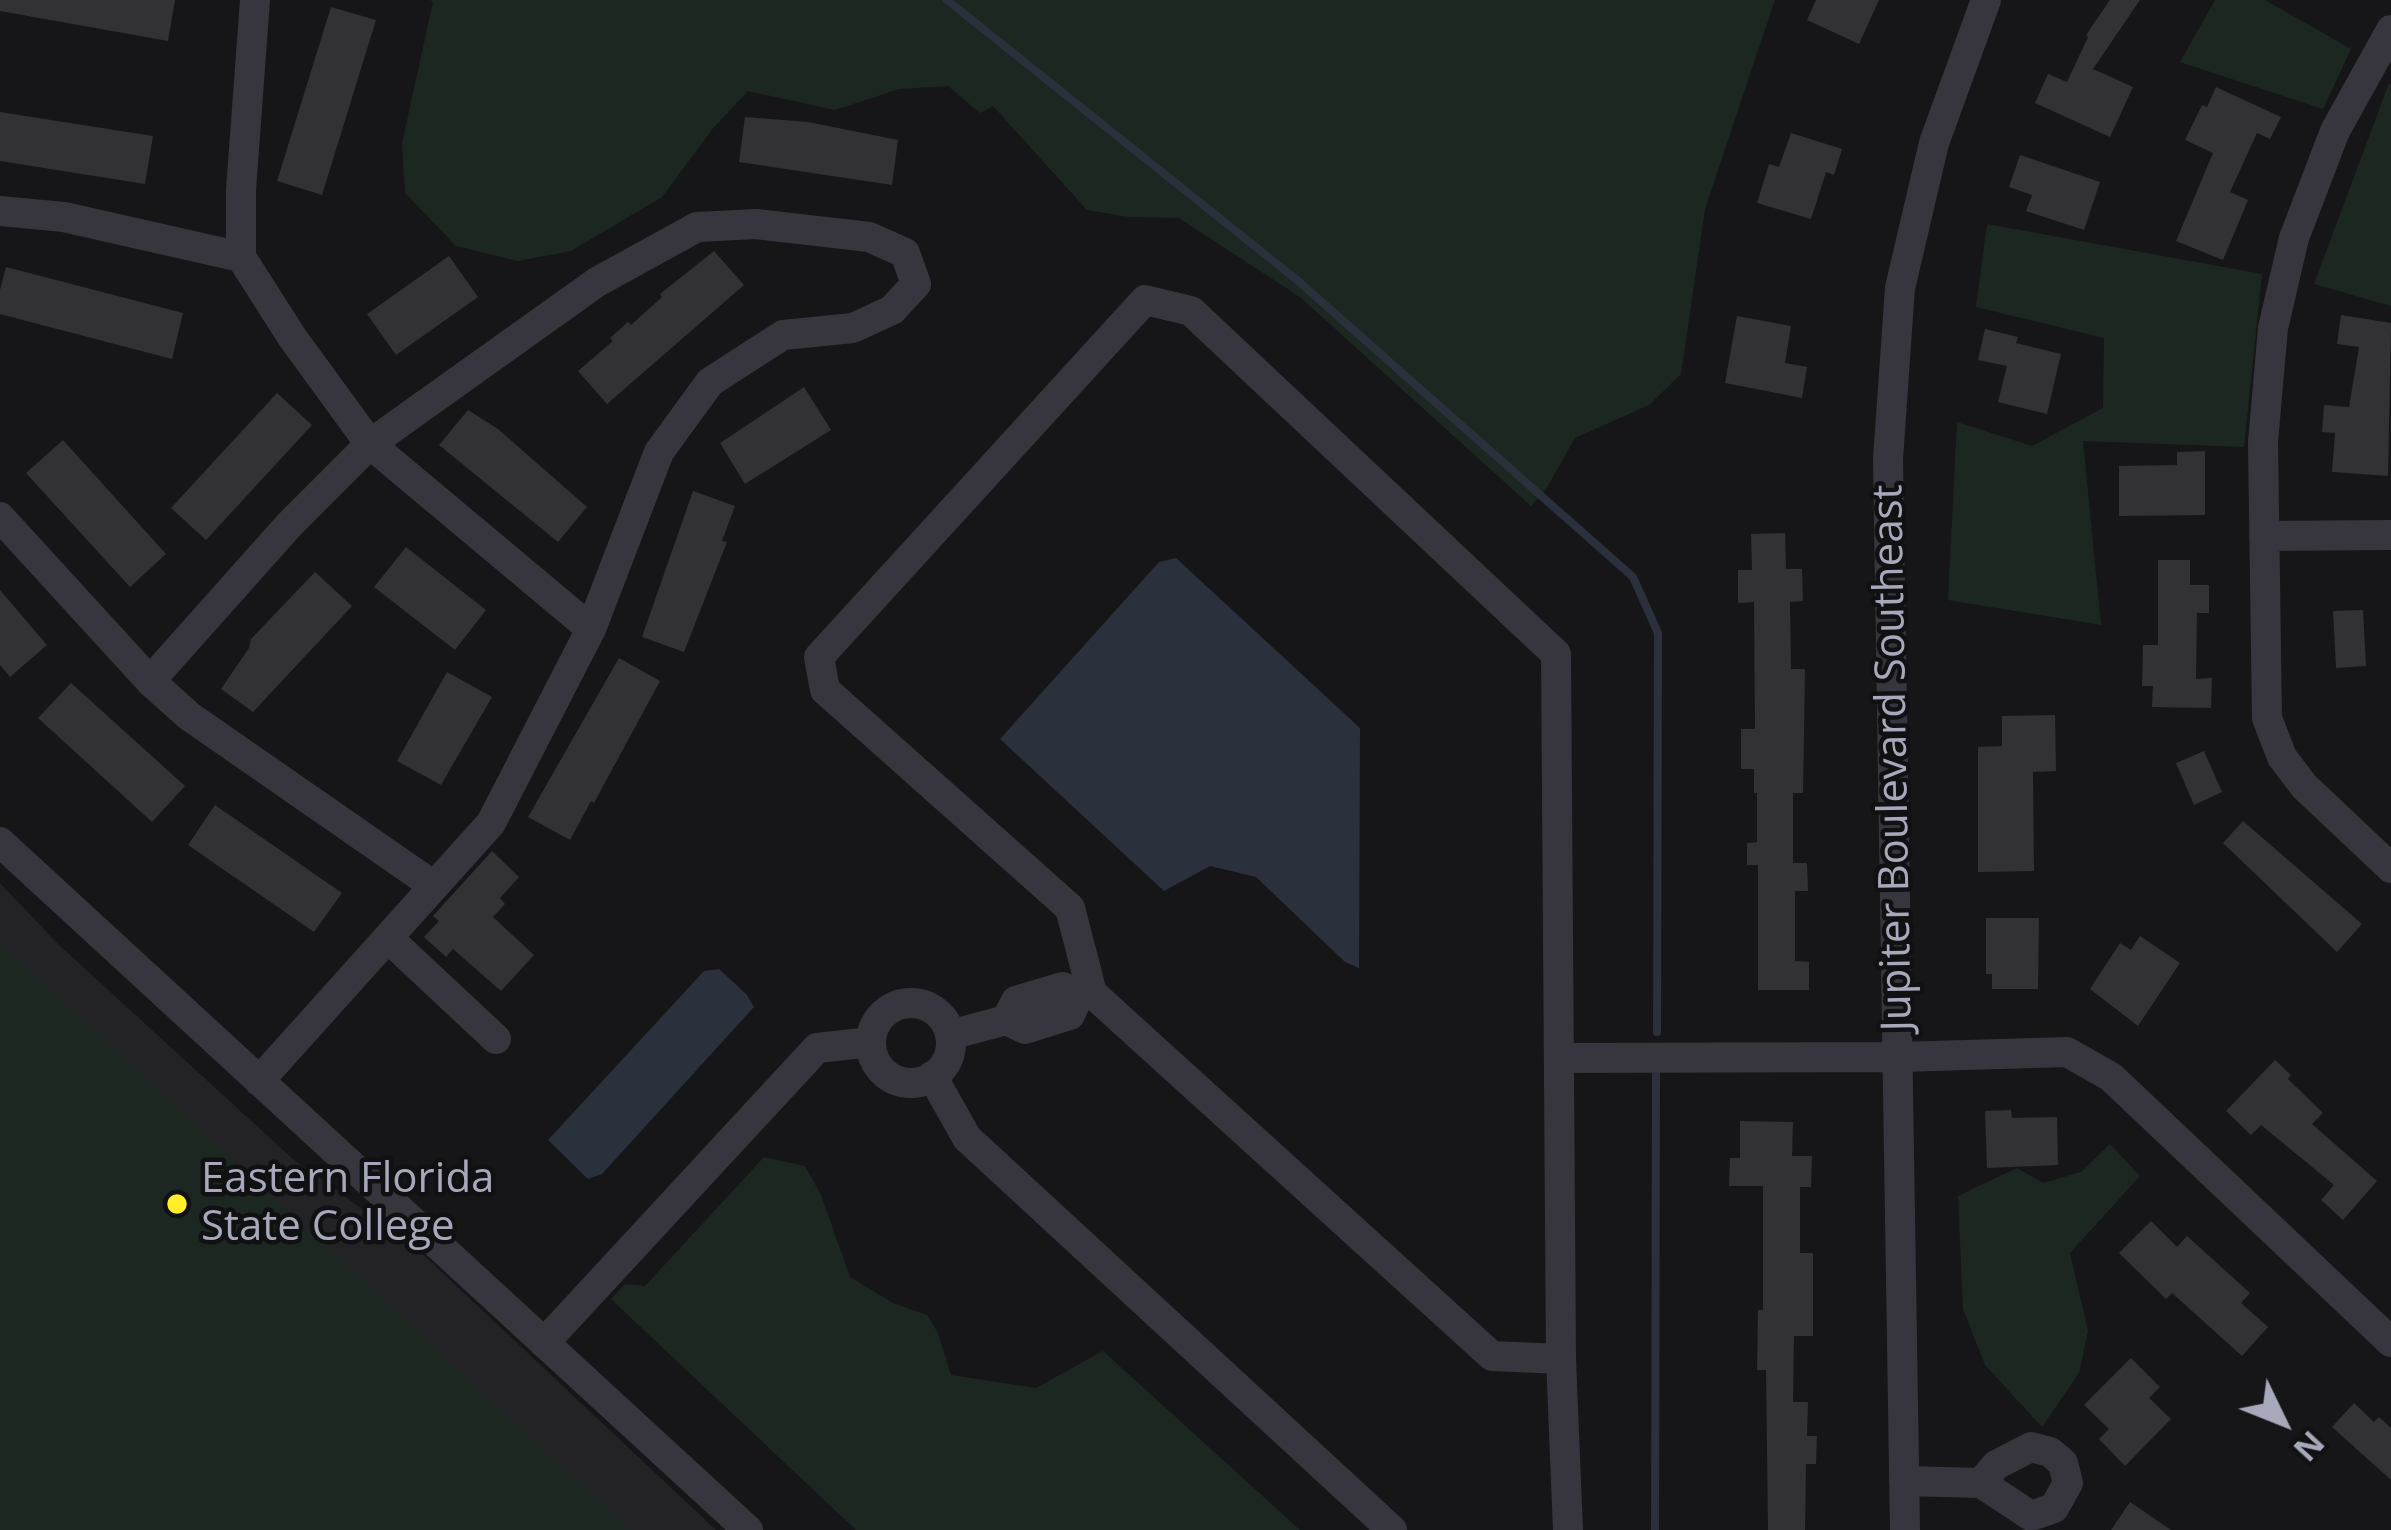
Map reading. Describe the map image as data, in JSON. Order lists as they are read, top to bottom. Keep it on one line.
{"streets":{"street":["Jupiter Boulevard Southeast"]},"places":["Eastern Florida State College"],"north":"bottom right"}
